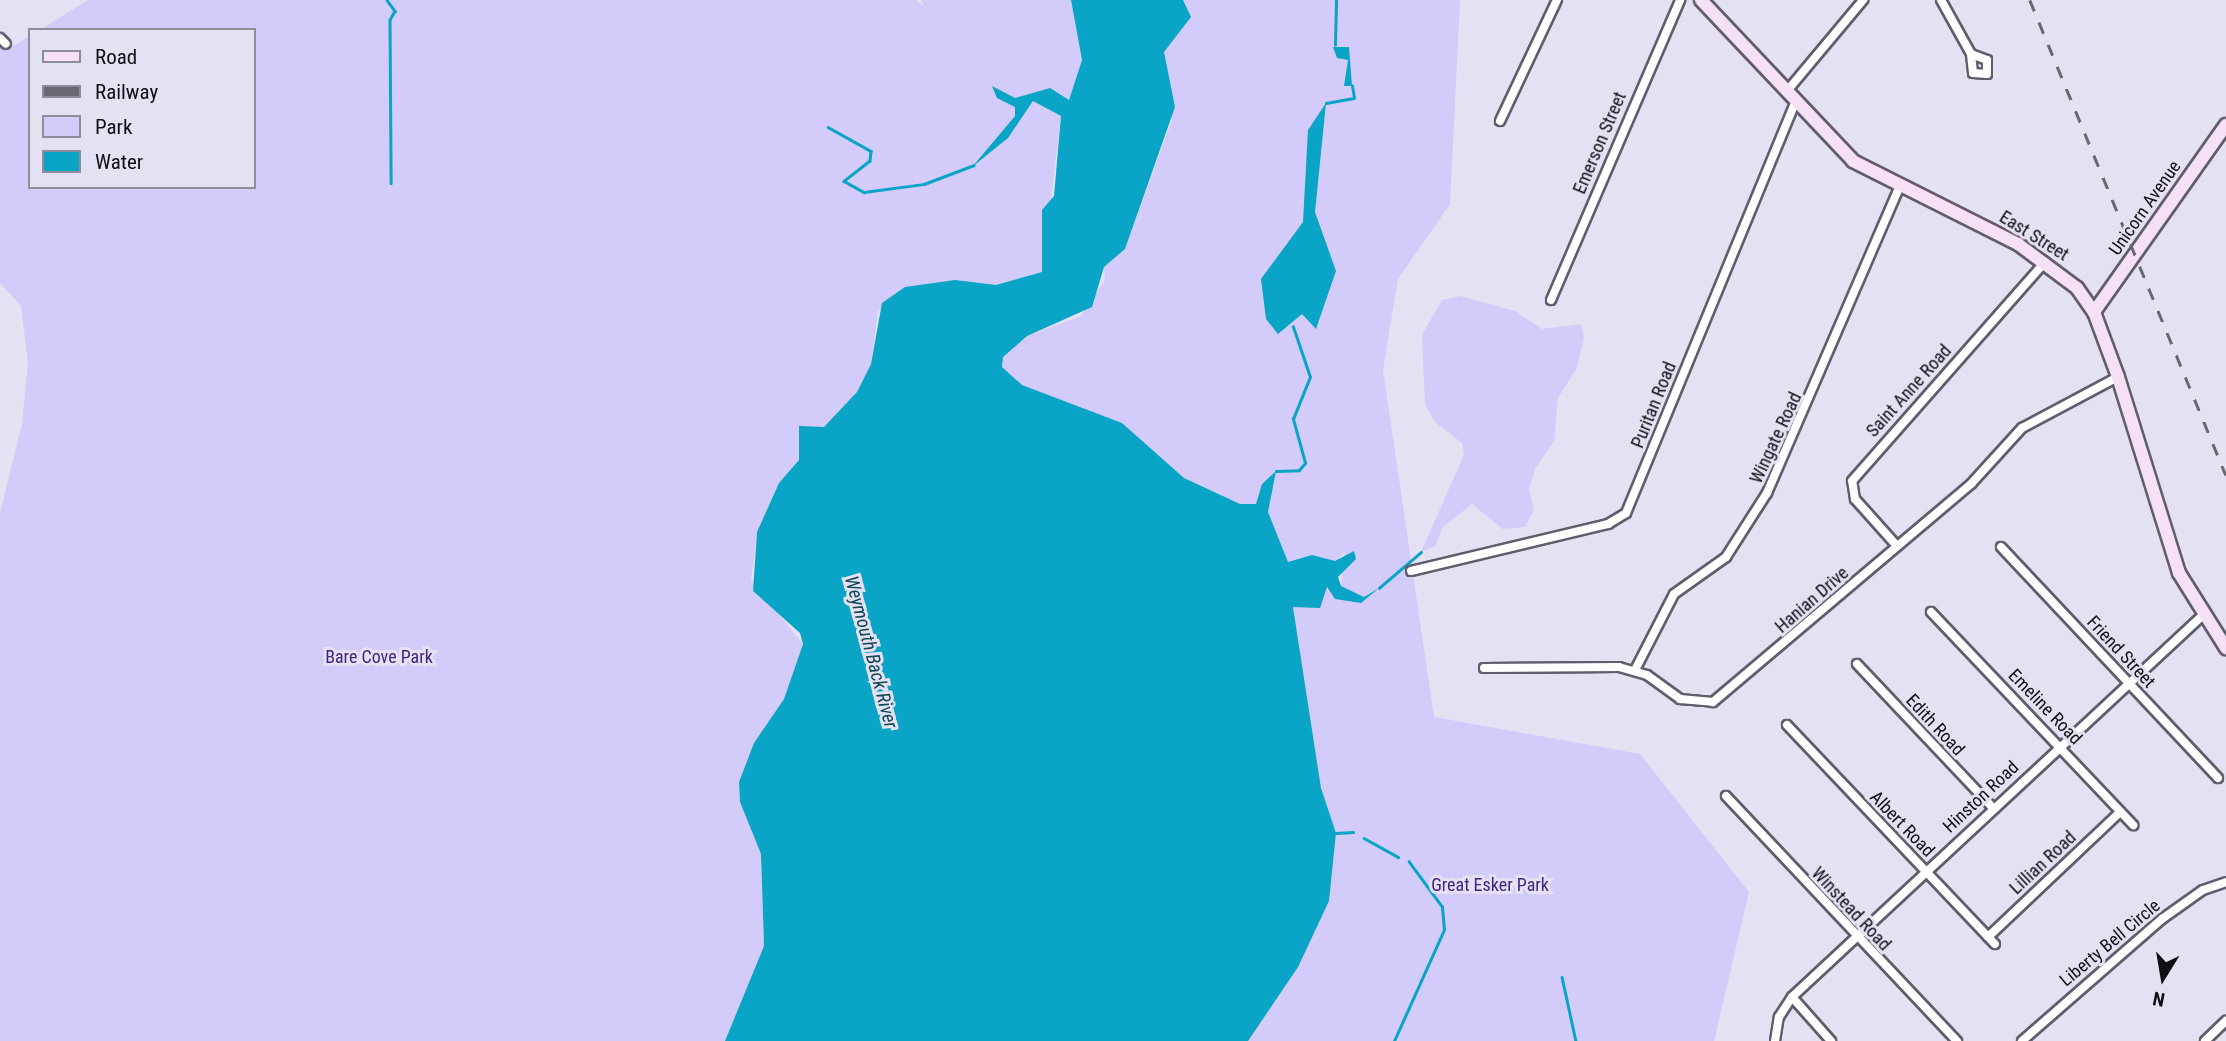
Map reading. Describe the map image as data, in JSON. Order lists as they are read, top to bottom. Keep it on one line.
{"streets":{"street":["Emerson Street","Unicorn Avenue","East Street","Saint Anne Road","Puritan Road","Wingate Road","Hanian Drive","Friend Street","Emeline Road","Edith Road","Hinston Road","Albert Road","Lillian Road","Winstead Road","Liberty Bell Circle"]},"crossings":[["Unicorn Avenue","East Street"],["East Street","Saint Anne Road"],["East Street","Puritan Road"],["East Street","Wingate Road"],["East Street","Hanian Drive"],["East Street","Hinston Road"],["Saint Anne Road","Hanian Drive"],["Wingate Road","Hanian Drive"],["Friend Street","Hinston Road"],["Emeline Road","Hinston Road"],["Emeline Road","Lillian Road"],["Edith Road","Hinston Road"],["Hinston Road","Albert Road"],["Hinston Road","Winstead Road"],["Albert Road","Lillian Road"]],"water":["Weymouth Back River"],"parks":["Bare Cove Park","Great Esker Park"],"legend":["Road","Railway","Park","Water"],"north":"bottom"}
